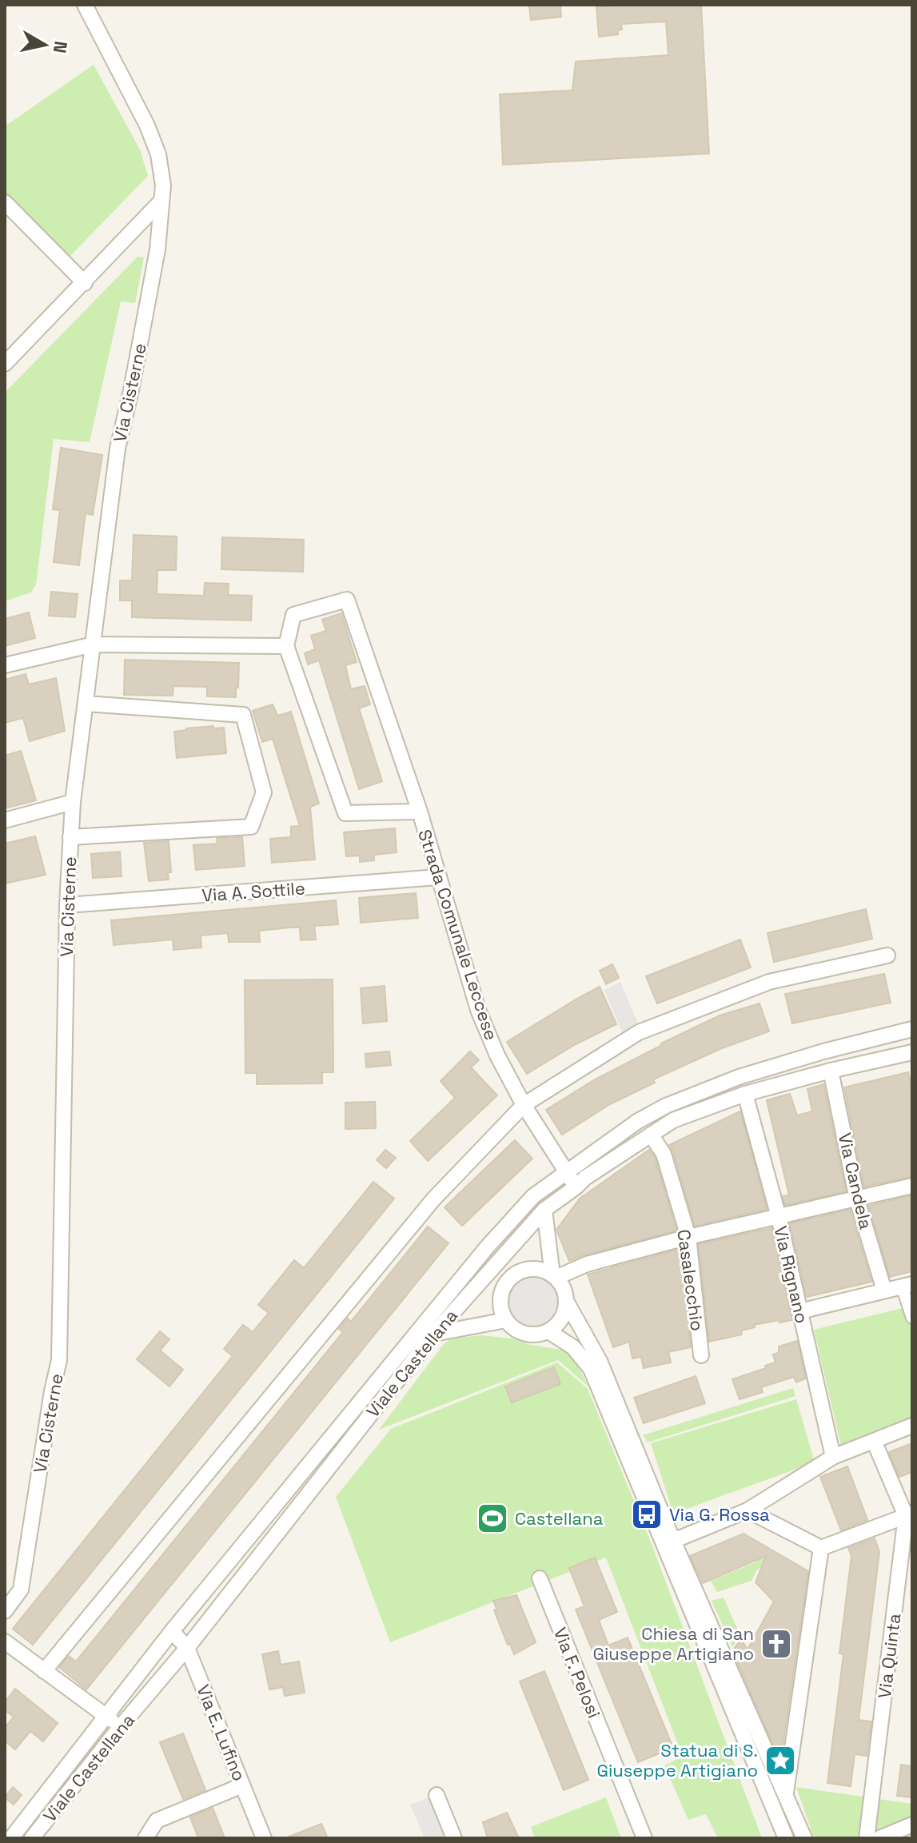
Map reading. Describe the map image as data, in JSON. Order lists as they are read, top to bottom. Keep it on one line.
{"streets":{"street":["Via Cisterne","Via A. Sottile","Strada Comunale Leccese","Via Candela","Via Rignano","Casalecchio","Viale Castellana","Via Quinta","Via F. Pelosi","Via E. Lufino"]},"crossings":[["Via Cisterne","Via A. Sottile"],["Via A. Sottile","Strada Comunale Leccese"],["Strada Comunale Leccese","Viale Castellana"],["Via Candela","Viale Castellana"],["Via Rignano","Viale Castellana"],["Casalecchio","Viale Castellana"],["Viale Castellana","Via E. Lufino"]],"places":{"bus stop":["Via G. Rossa"],"sports":["Castellana"],"church":["Chiesa di San Giuseppe Artigiano"],"place":["Statua di S. Giuseppe Artigiano"]},"north":"right"}
